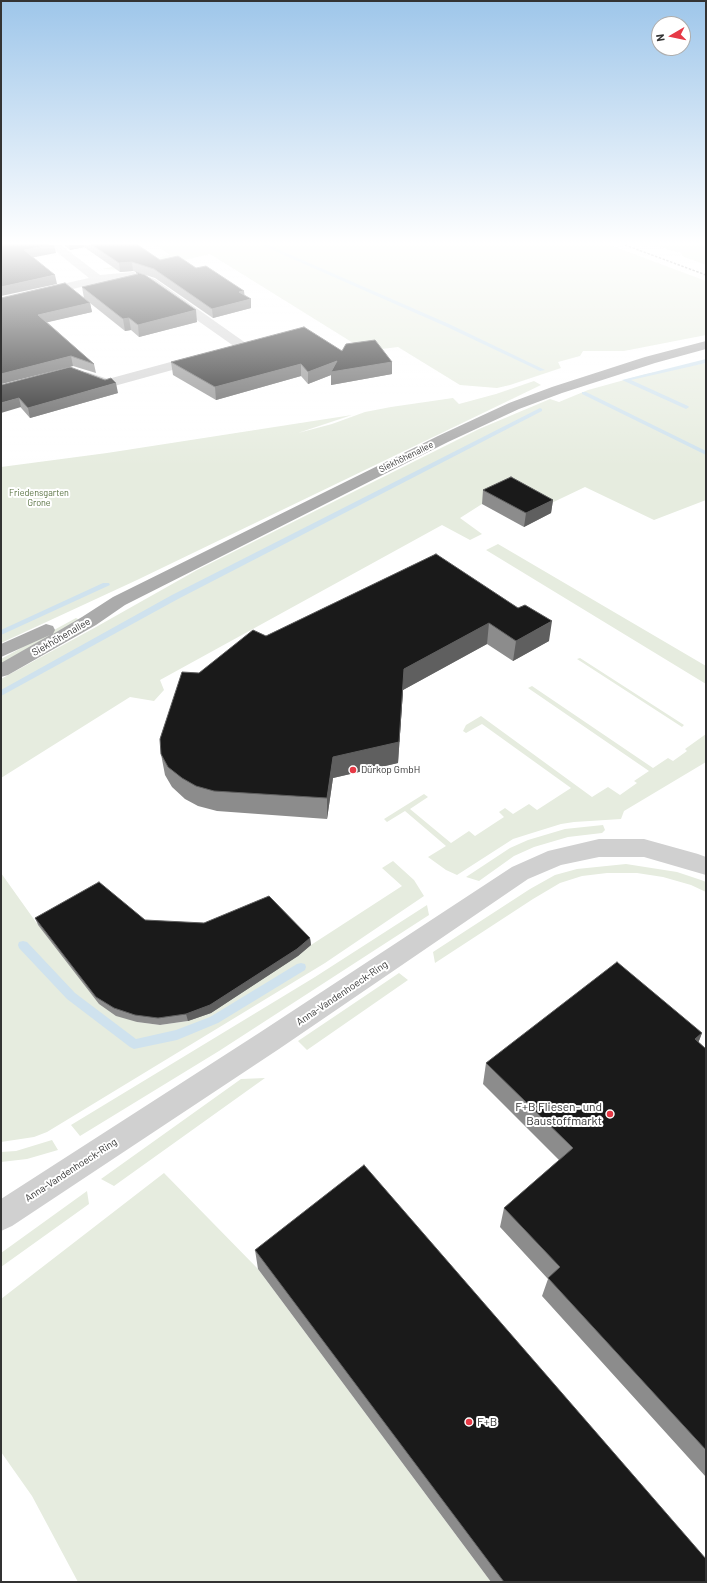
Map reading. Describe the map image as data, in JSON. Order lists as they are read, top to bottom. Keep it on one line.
{"streets":{"main road":["Siekhöhenallee"],"street":["Anna-Vandenhoeck-Ring"]},"parks":["Friedensgarten Grone"],"places":["Dürkop GmbH","F+B Fliesen- und Baustoffmarkt","F+B"],"north":"left"}
